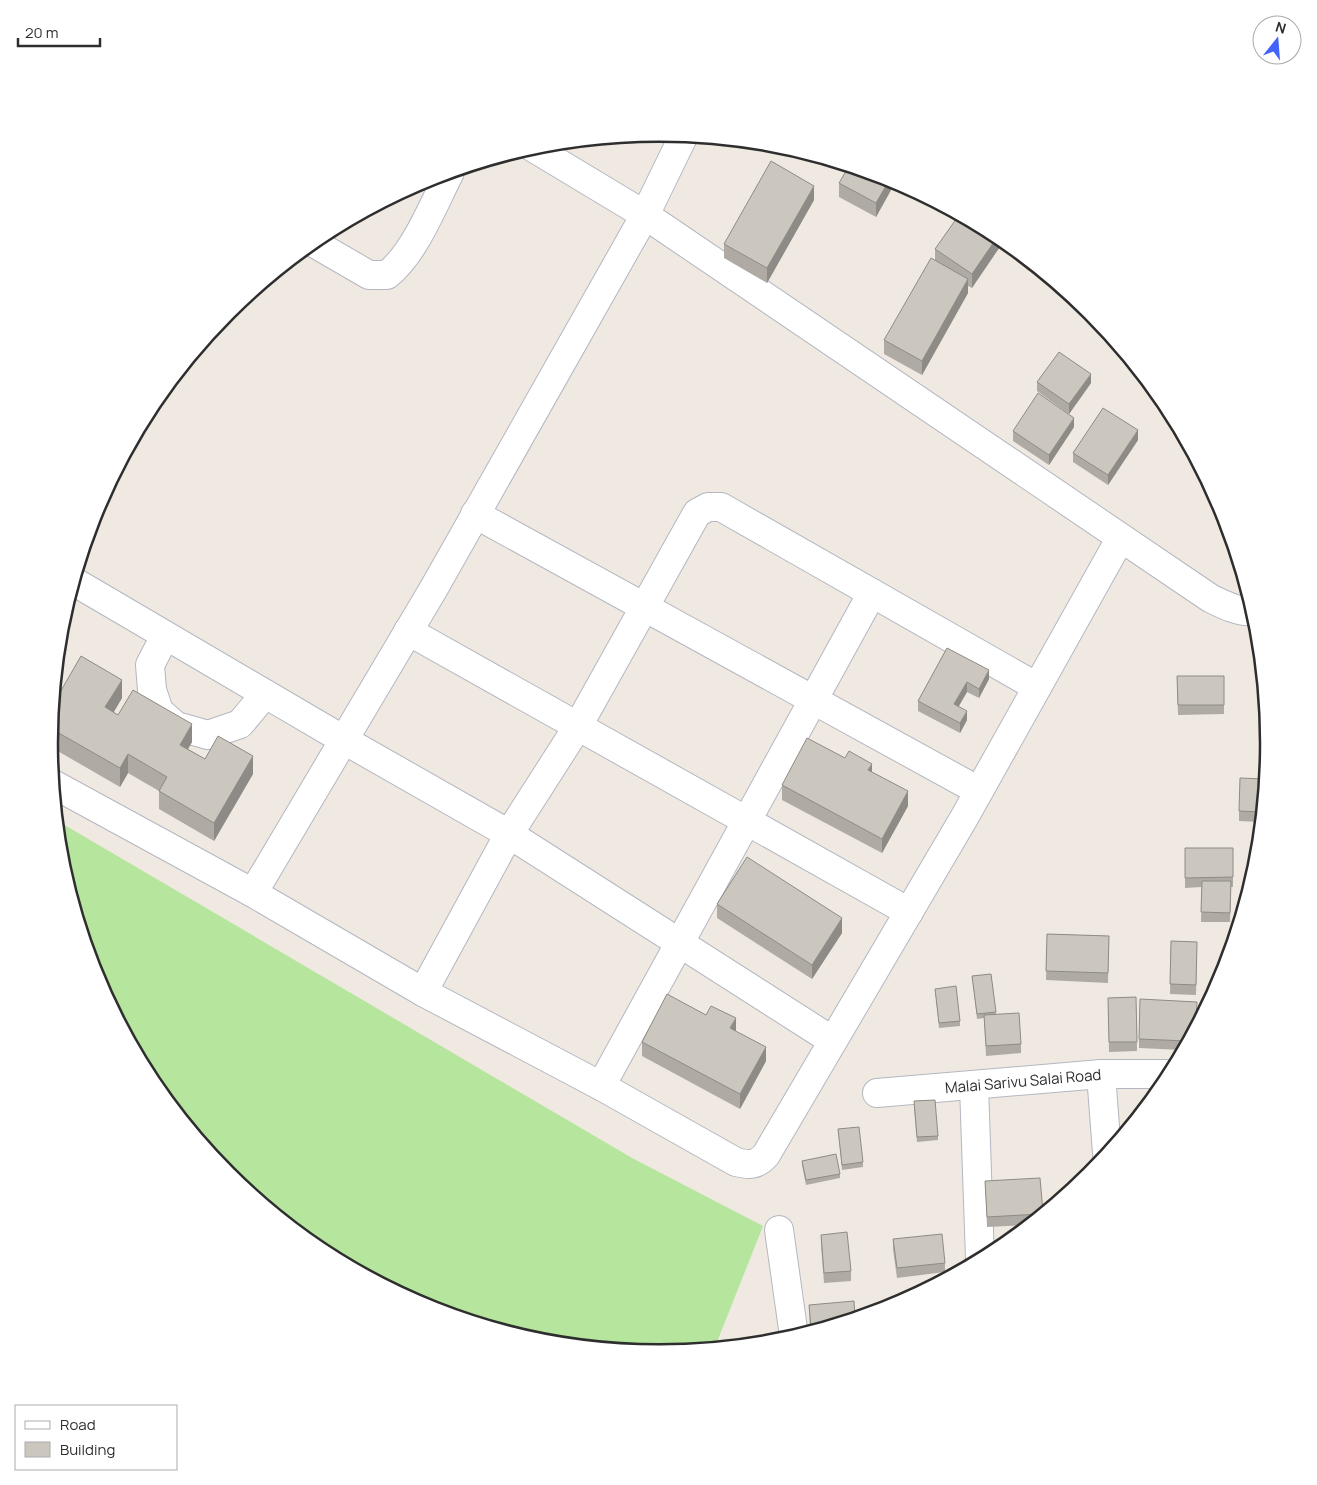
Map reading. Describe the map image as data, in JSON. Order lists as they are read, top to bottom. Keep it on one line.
{"streets":{"street":["Malai Sarivu Salai Road"]},"legend":["Road","Building"],"scale_bar":"20 m","north":"top"}
